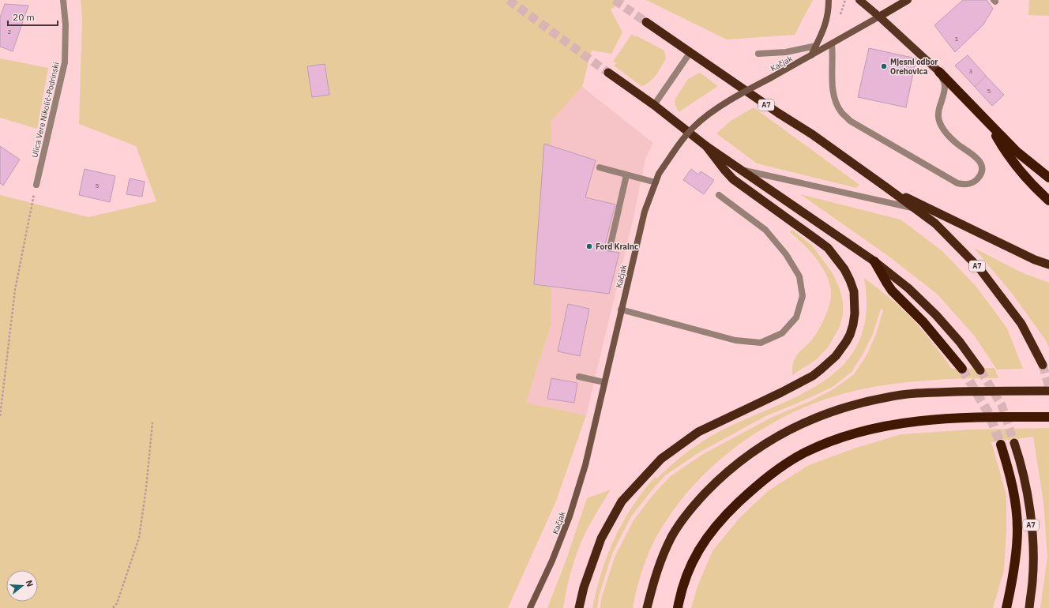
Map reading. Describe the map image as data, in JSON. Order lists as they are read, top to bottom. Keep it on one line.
{"streets":{"highway":["A7"],"main road":["Kačjak"],"street":["Ulica Vere Nikolić-Podrinski"]},"places":["Mjesni odbor Orehovica","Ford Krainc"],"house_numbers":["2","1","3","5","5"],"scale_bar":"20 m","north":"right"}
